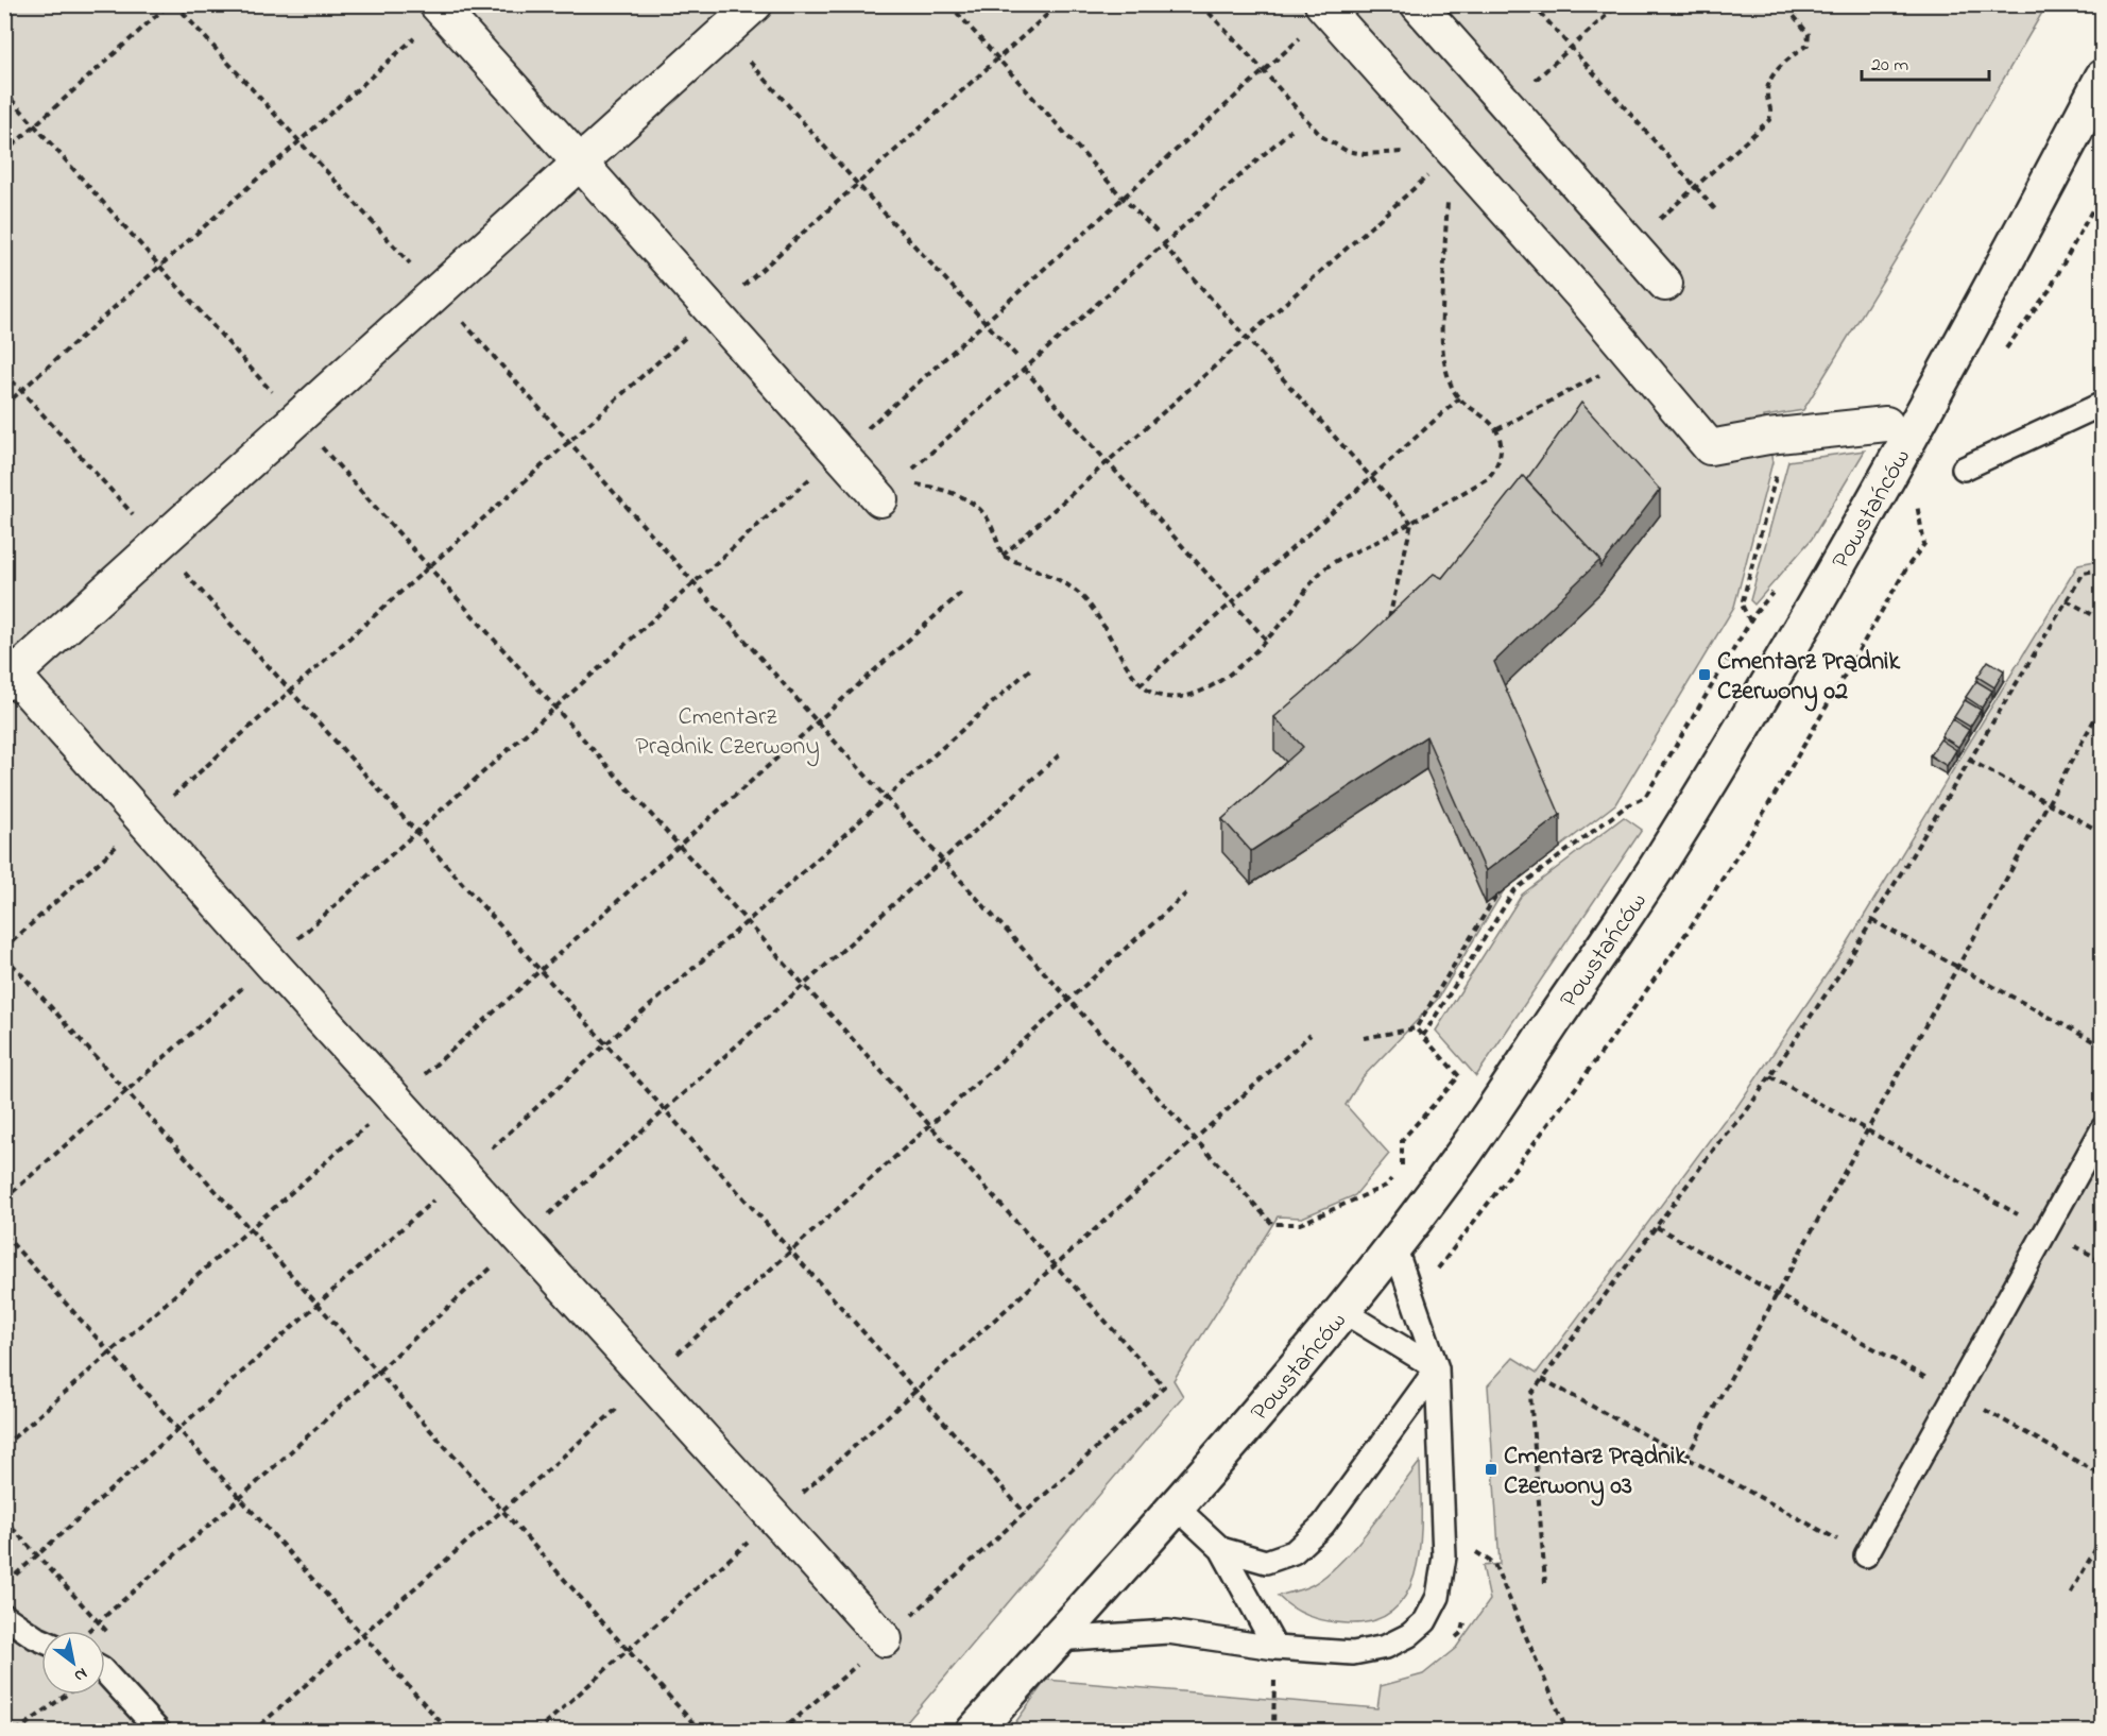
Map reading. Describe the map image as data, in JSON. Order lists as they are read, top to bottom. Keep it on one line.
{"streets":{"street":["Powstańców"]},"parks":["Cmentarz Prądnik Czerwony"],"places":{"transit":["Cmentarz Prądnik Czerwony 02","Cmentarz Prądnik Czerwony 03"]},"scale_bar":"20 m","north":"bottom right"}
